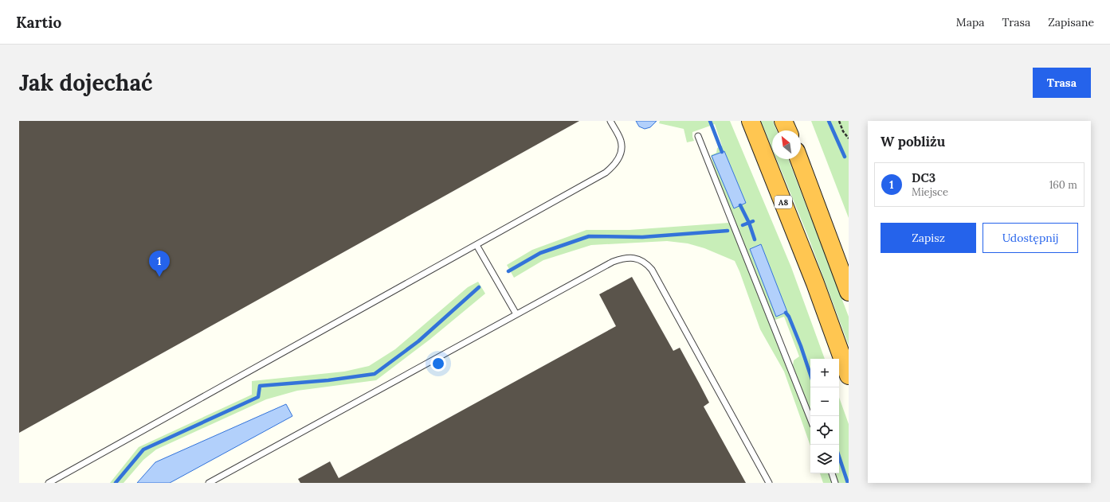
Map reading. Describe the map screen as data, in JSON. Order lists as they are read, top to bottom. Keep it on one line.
{"streets":{"highway":["A8"]},"north":"top left","page":{"header":"Kartio","nav":["Mapa","Trasa","Zapisane"],"buttons":["Trasa",["Zapisz","Udostępnij"]],"title":"Jak dojechać","heading":"W pobliżu","list":[{"mark":"1","name":"DC3","note":"Miejsce","value":"160 m"}],"pins":"1","map_buttons":["+","−"]}}
